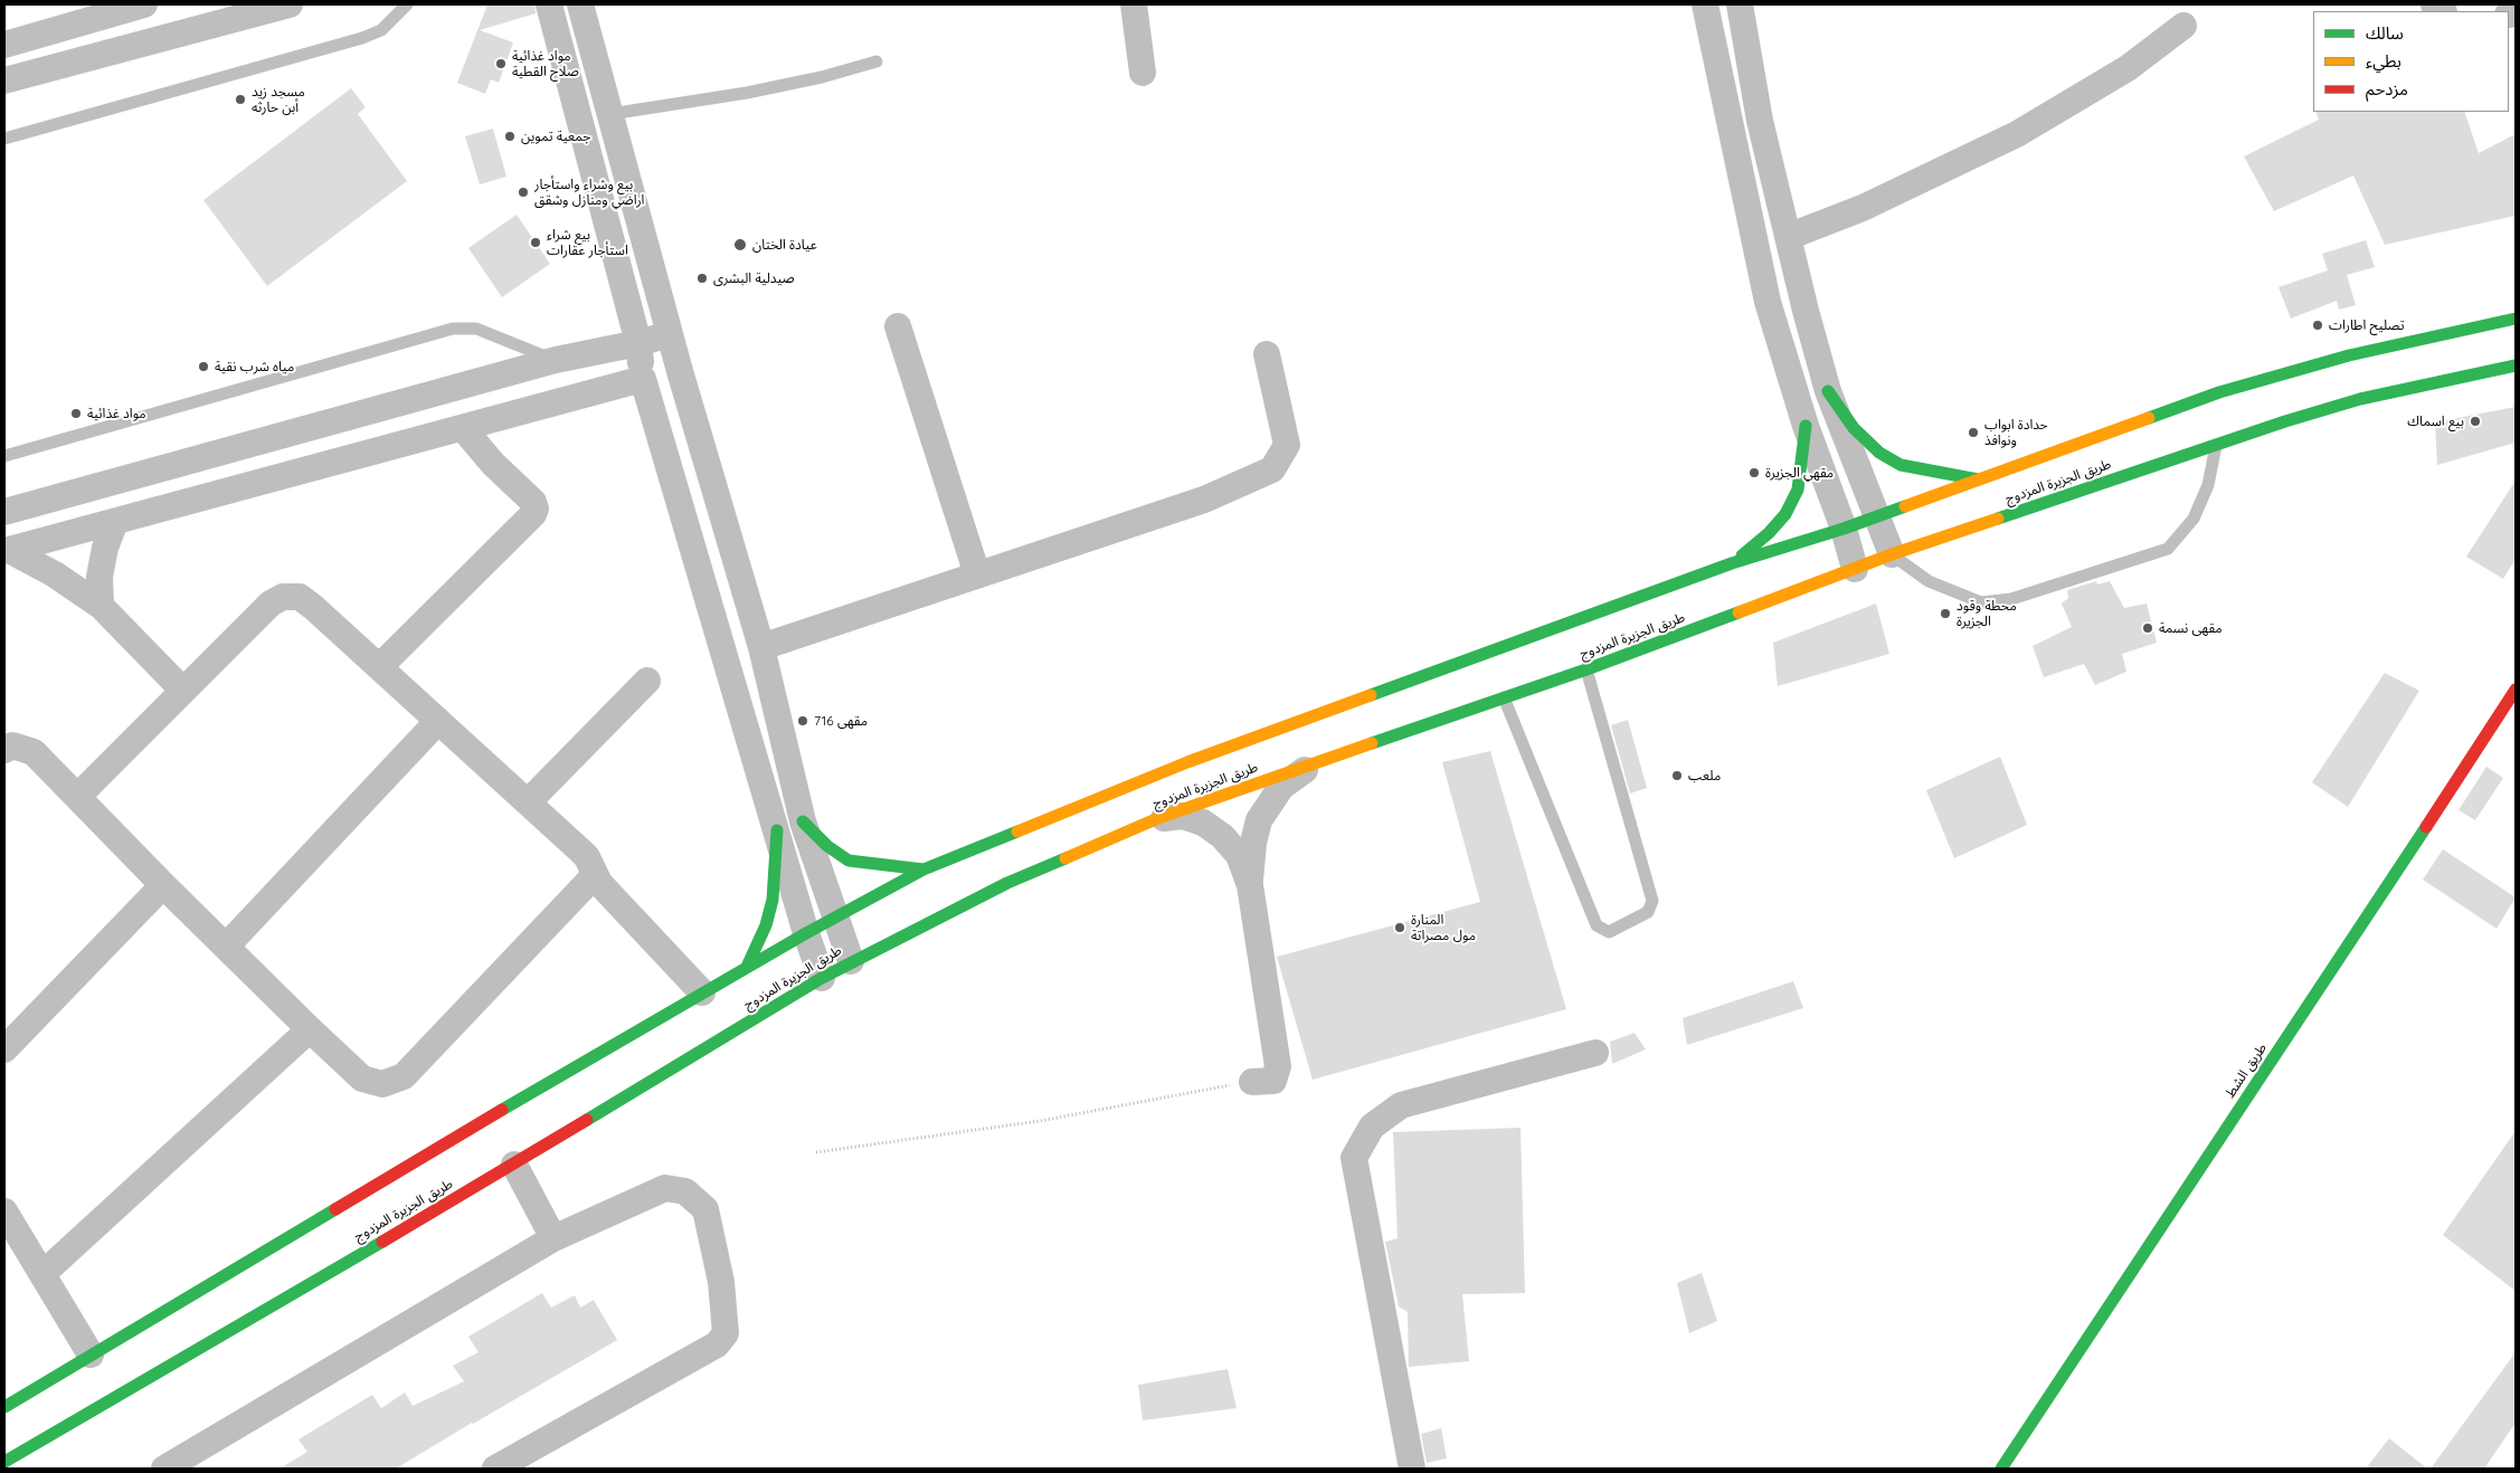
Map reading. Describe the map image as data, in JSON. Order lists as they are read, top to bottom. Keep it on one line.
{"streets":{"main road":["طريق الجزيرة المزدوج","طريق الشط"]},"places":["مواد غذائية صلاح القطية","مسجد زيد أبن حارثه","جمعية تموين","بيع وشراء واستأجار اراضي ومنازل وشقق","بيع شراء استأجار عقارات","عيادة الختان","صيدلية البشرى","تصليح اطارات","مياه شرب نقية","مواد غذائية","بيع اسماك","حدادة ابواب ونوافذ","مقهي الجزيرة","محطة وقود الجزيرة","مقهى نسمة","مقهى 716","ملعب","المنارة مول مصراتة"],"legend":["سالك","بطيء","مزدحم"]}
